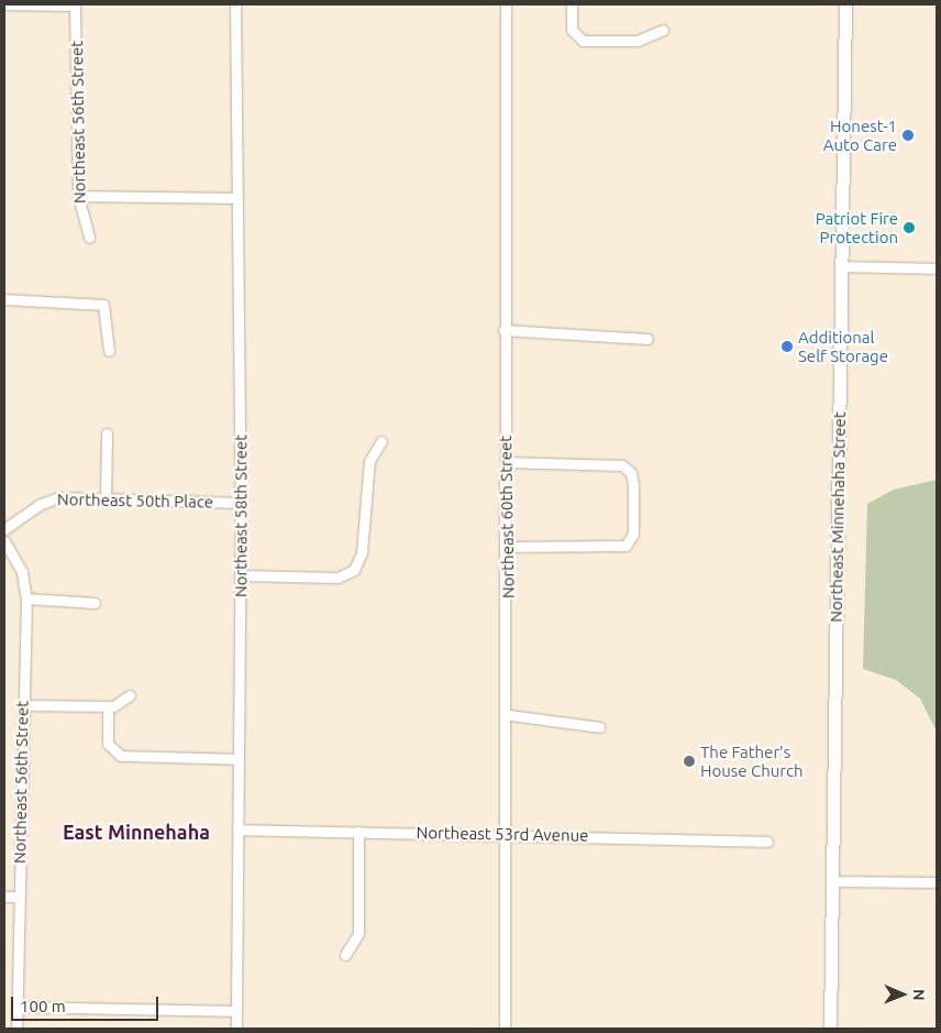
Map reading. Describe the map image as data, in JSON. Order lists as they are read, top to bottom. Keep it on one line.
{"streets":{"main road":["Northeast Minnehaha Street"],"street":["Northeast 56th Street","Northeast 50th Place","Northeast 58th Street","Northeast 60th Street","Northeast 53rd Avenue"]},"crossings":[["Northeast 50th Place","Northeast 58th Street"],["Northeast 58th Street","Northeast 53rd Avenue"],["Northeast 60th Street","Northeast 53rd Avenue"]],"districts":["East Minnehaha"],"places":["Honest-1 Auto Care","Patriot Fire Protection","Additional Self Storage","The Father's House Church"],"scale_bar":"100 m","north":"right"}
